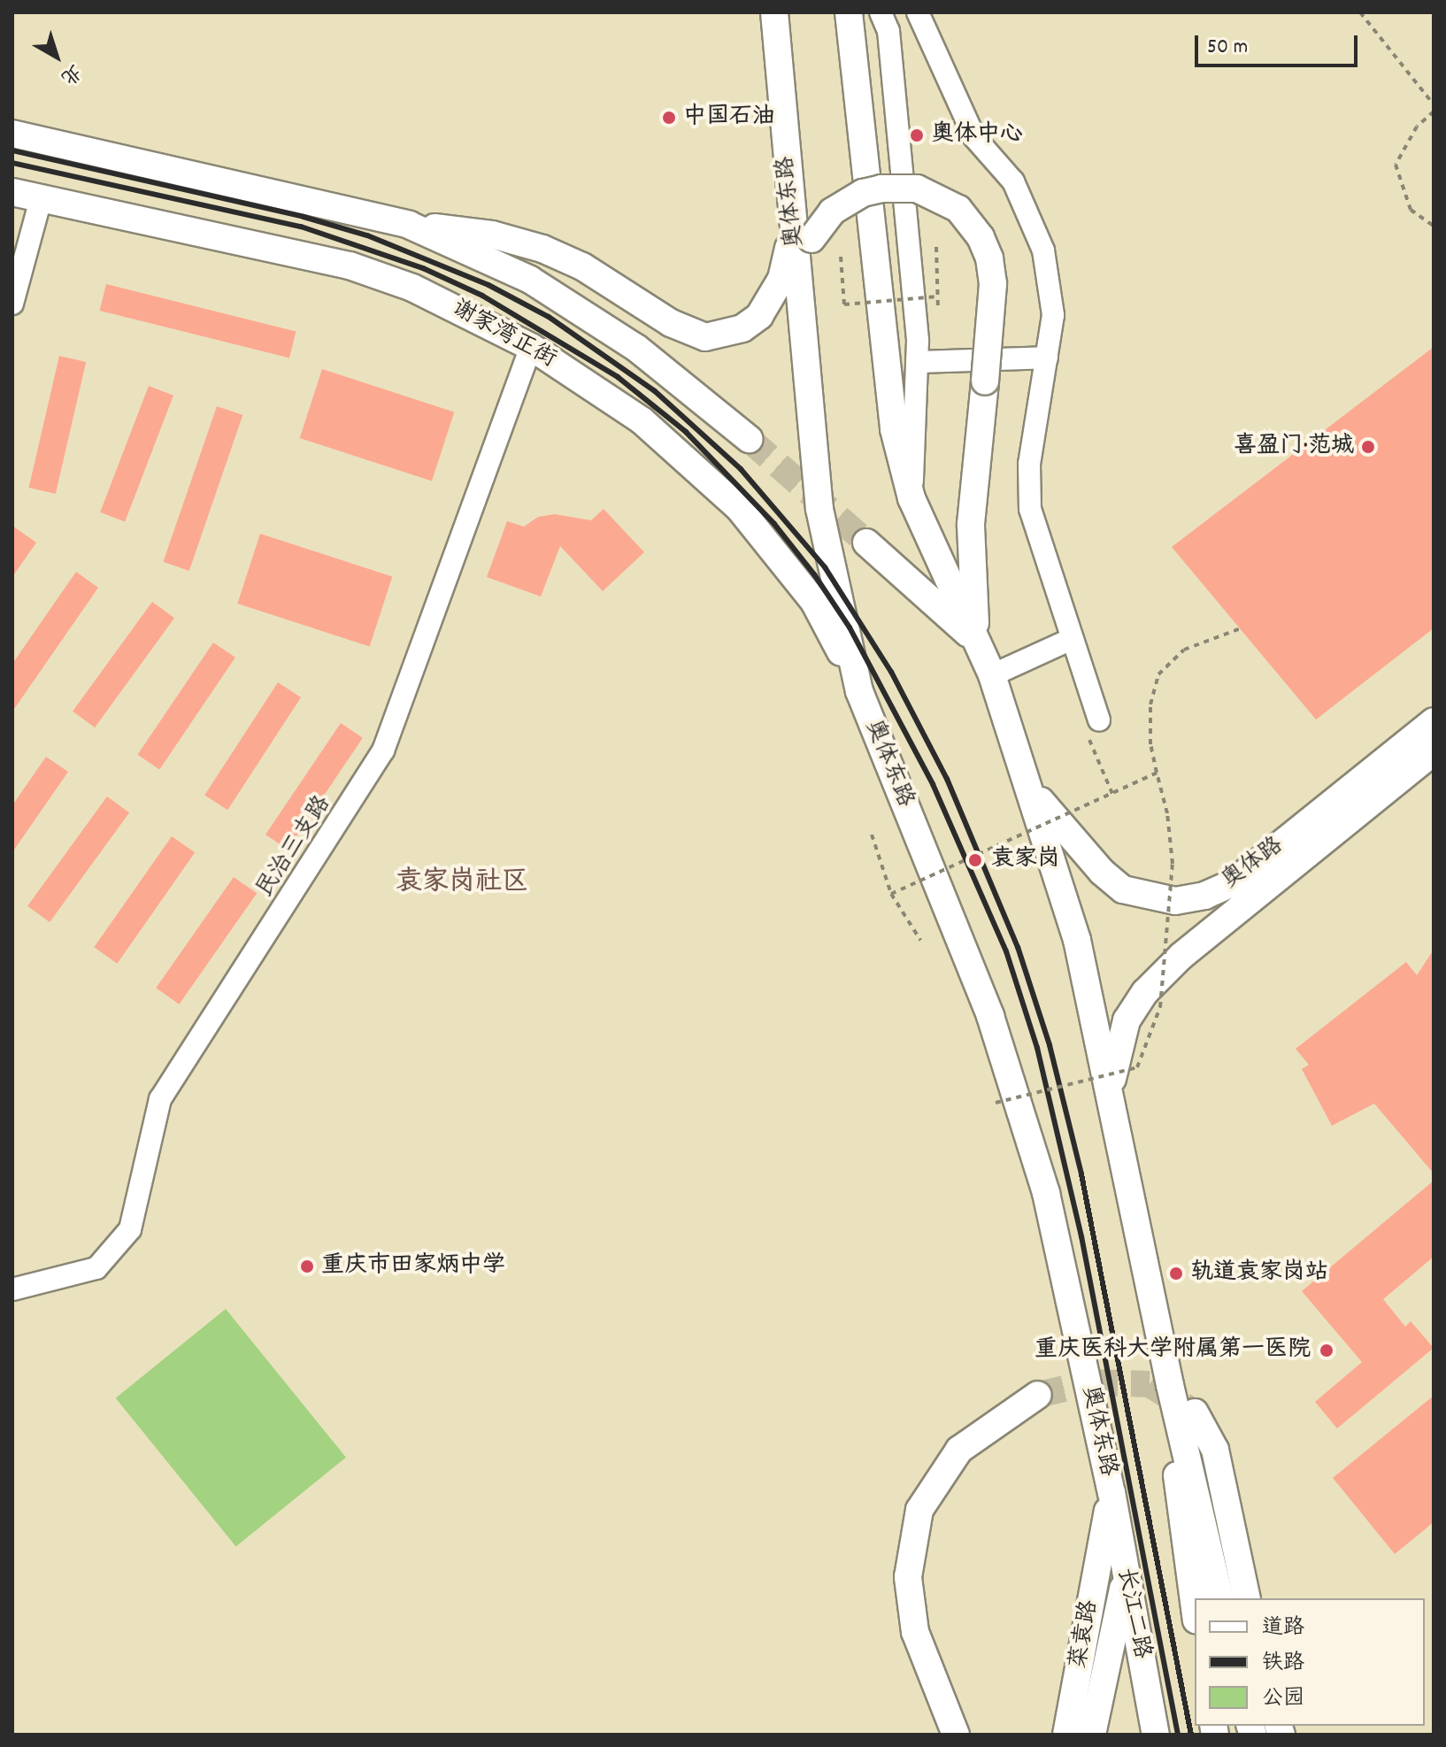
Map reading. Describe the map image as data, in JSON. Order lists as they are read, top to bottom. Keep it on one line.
{"streets":{"main road":["奥体东路","谢家湾正街","奥体路","长江二路","菜袁路"],"street":["民治三支路"]},"crossings":[["奥体东路","谢家湾正街"],["奥体东路","长江二路"],["奥体东路","菜袁路"],["谢家湾正街","民治三支路"],["长江二路","菜袁路"]],"districts":["袁家岗社区"],"places":["中国石油","奥体中心","喜盈门·范城","袁家岗","重庆市田家炳中学","轨道袁家岗站","重庆医科大学附属第一医院"],"legend":["道路","铁路","公园"],"scale_bar":"50 m","north":"bottom right"}
